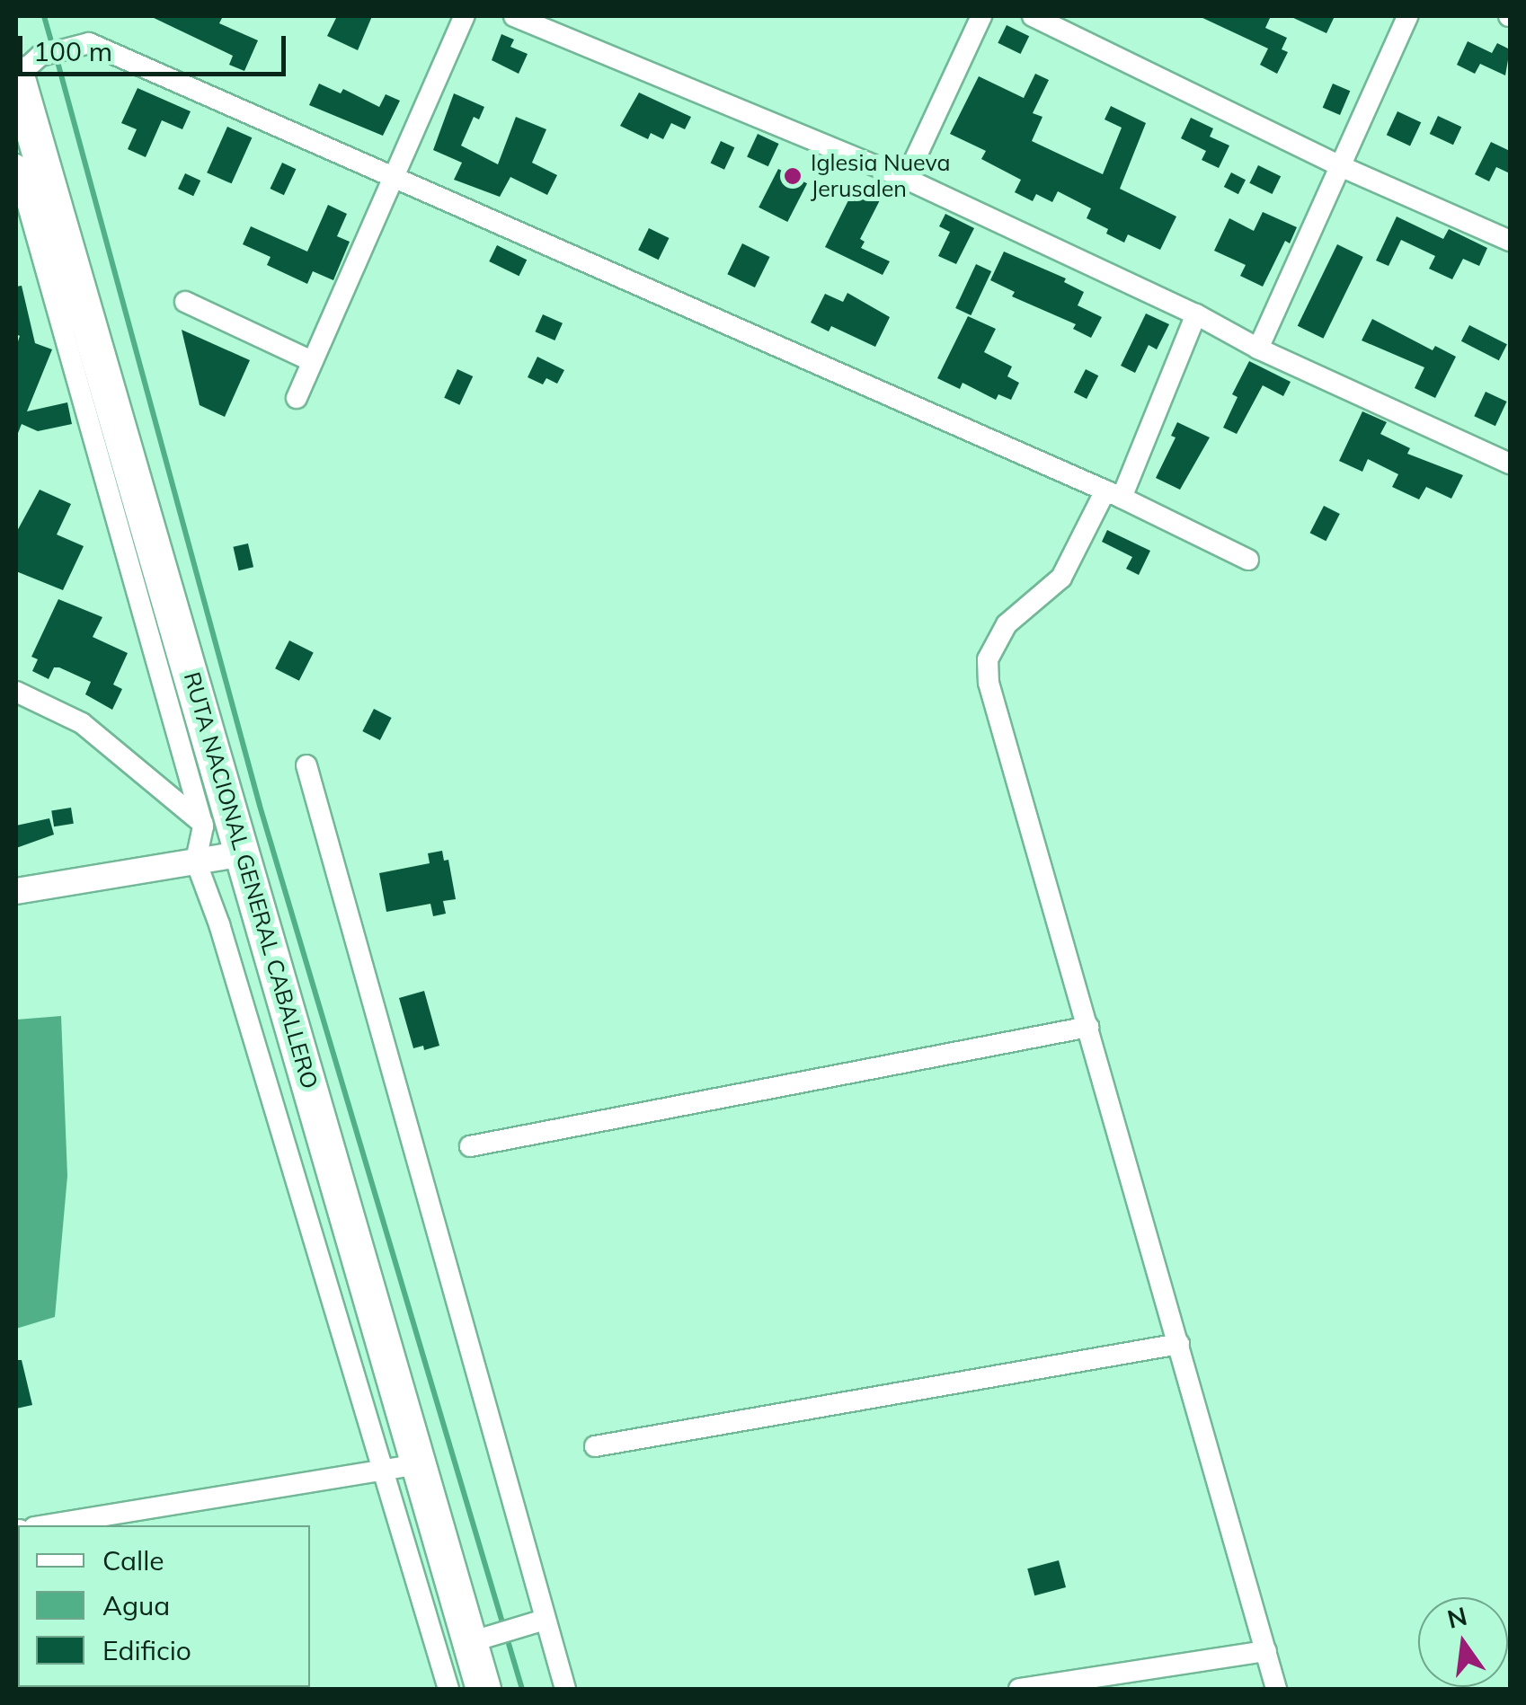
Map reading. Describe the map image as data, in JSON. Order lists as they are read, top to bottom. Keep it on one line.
{"streets":{"highway":["RUTA NACIONAL GENERAL CABALLERO"]},"places":["Iglesia Nueva Jerusalen"],"legend":["Calle","Agua","Edificio"],"scale_bar":"100 m","north":"top"}
